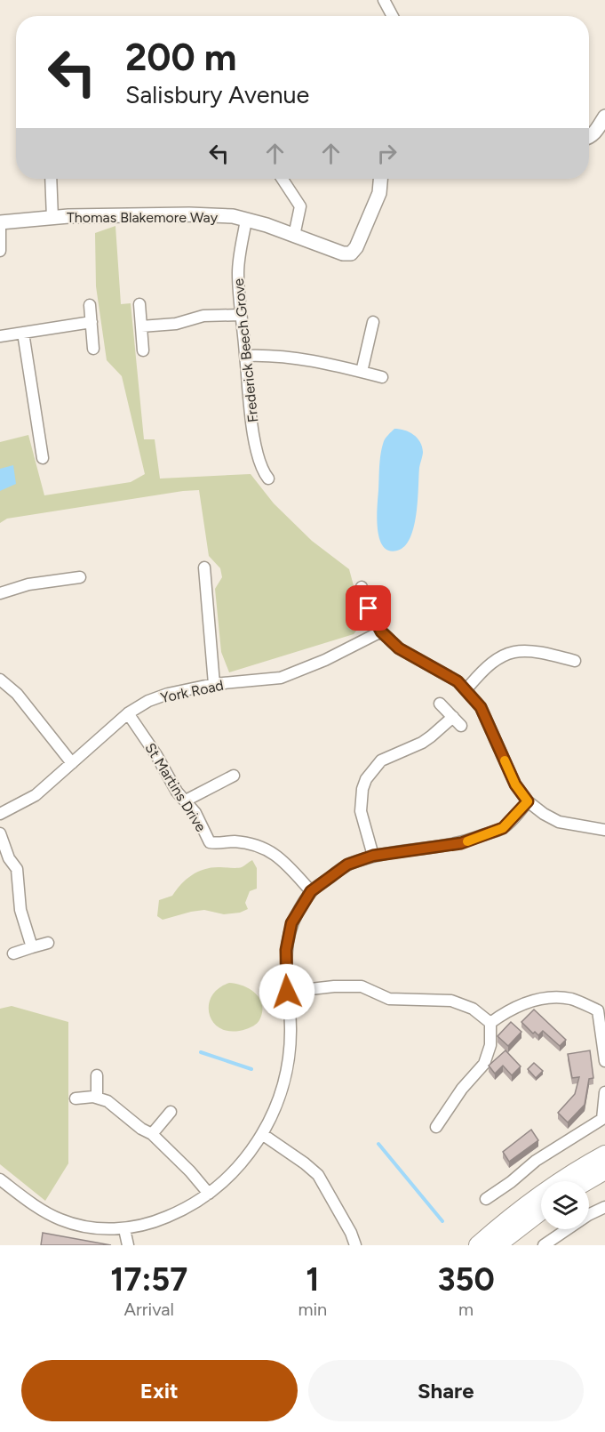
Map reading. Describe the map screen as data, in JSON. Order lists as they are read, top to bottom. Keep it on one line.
{"streets":{"street":["Thomas Blakemore Way","Frederick Beech Grove","York Road","St Martins Drive"]},"crossings":[["Thomas Blakemore Way","Frederick Beech Grove"],["York Road","St Martins Drive"]],"page":{"turn":["200 m","Salisbury Avenue"],"eta":["17:57","Arrival","1","min","350","m"],"buttons":["Exit","Share"]}}
